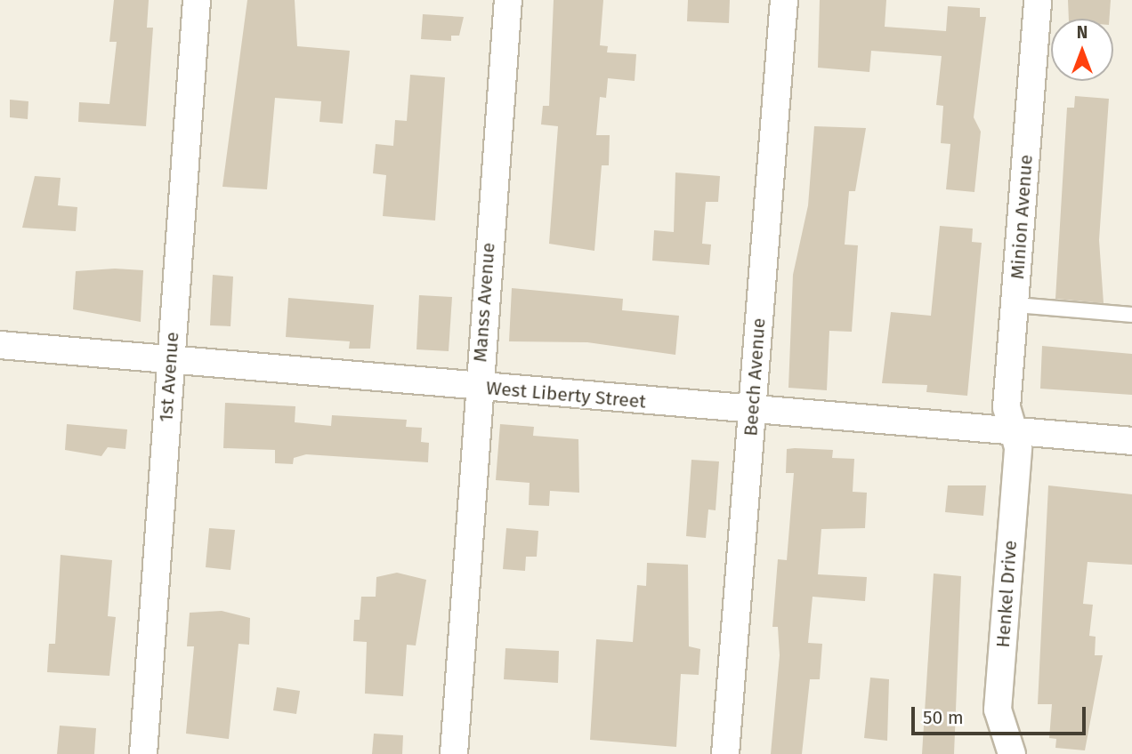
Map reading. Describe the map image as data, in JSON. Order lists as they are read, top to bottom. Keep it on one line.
{"streets":{"street":["Minion Avenue","Manss Avenue","1st Avenue","Beech Avenue","West Liberty Street","Henkel Drive"]},"crossings":[["Minion Avenue","West Liberty Street"],["Minion Avenue","Henkel Drive"],["Manss Avenue","West Liberty Street"],["1st Avenue","West Liberty Street"],["Beech Avenue","West Liberty Street"],["West Liberty Street","Henkel Drive"]],"scale_bar":"50 m","north":"top"}
